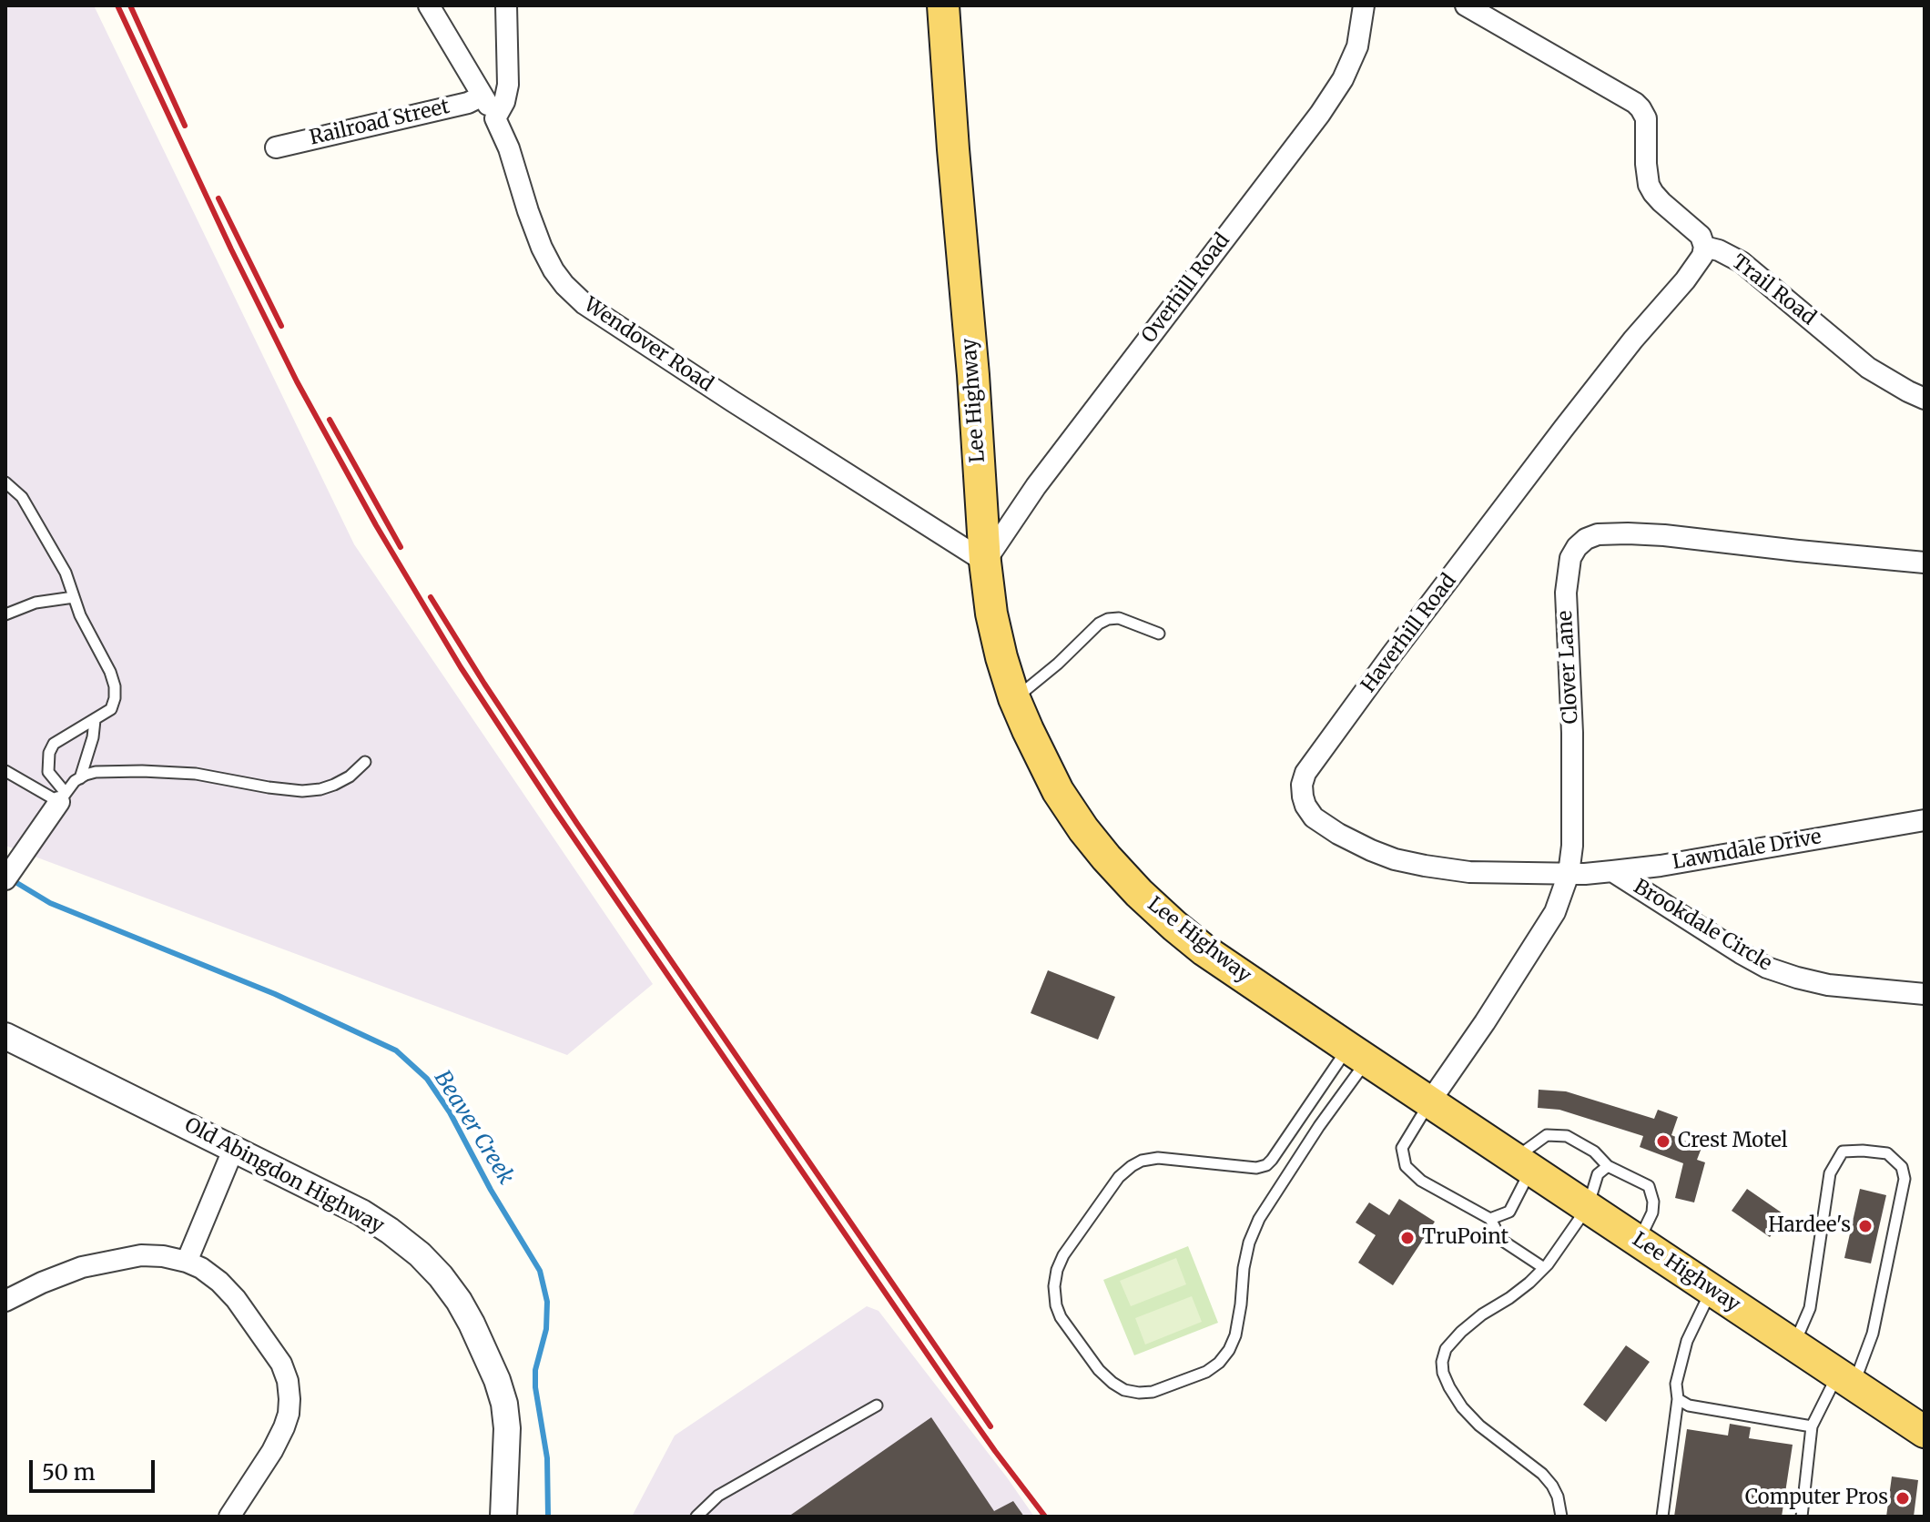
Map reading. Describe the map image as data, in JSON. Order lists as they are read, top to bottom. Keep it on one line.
{"streets":{"main road":["Lee Highway"],"street":["Railroad Street","Overhill Road","Trail Road","Wendover Road","Haverhill Road","Clover Lane","Lawndale Drive","Brookdale Circle","Old Abingdon Highway"]},"crossings":[["Railroad Street","Wendover Road"],["Overhill Road","Wendover Road"],["Overhill Road","Lee Highway"],["Trail Road","Haverhill Road"],["Wendover Road","Lee Highway"],["Lee Highway","Clover Lane"],["Haverhill Road","Clover Lane"],["Haverhill Road","Lawndale Drive"],["Clover Lane","Lawndale Drive"],["Lawndale Drive","Brookdale Circle"]],"water":["Beaver Creek"],"places":["Crest Motel","Hardee's","TruPoint","Computer Pros"],"scale_bar":"50 m"}
